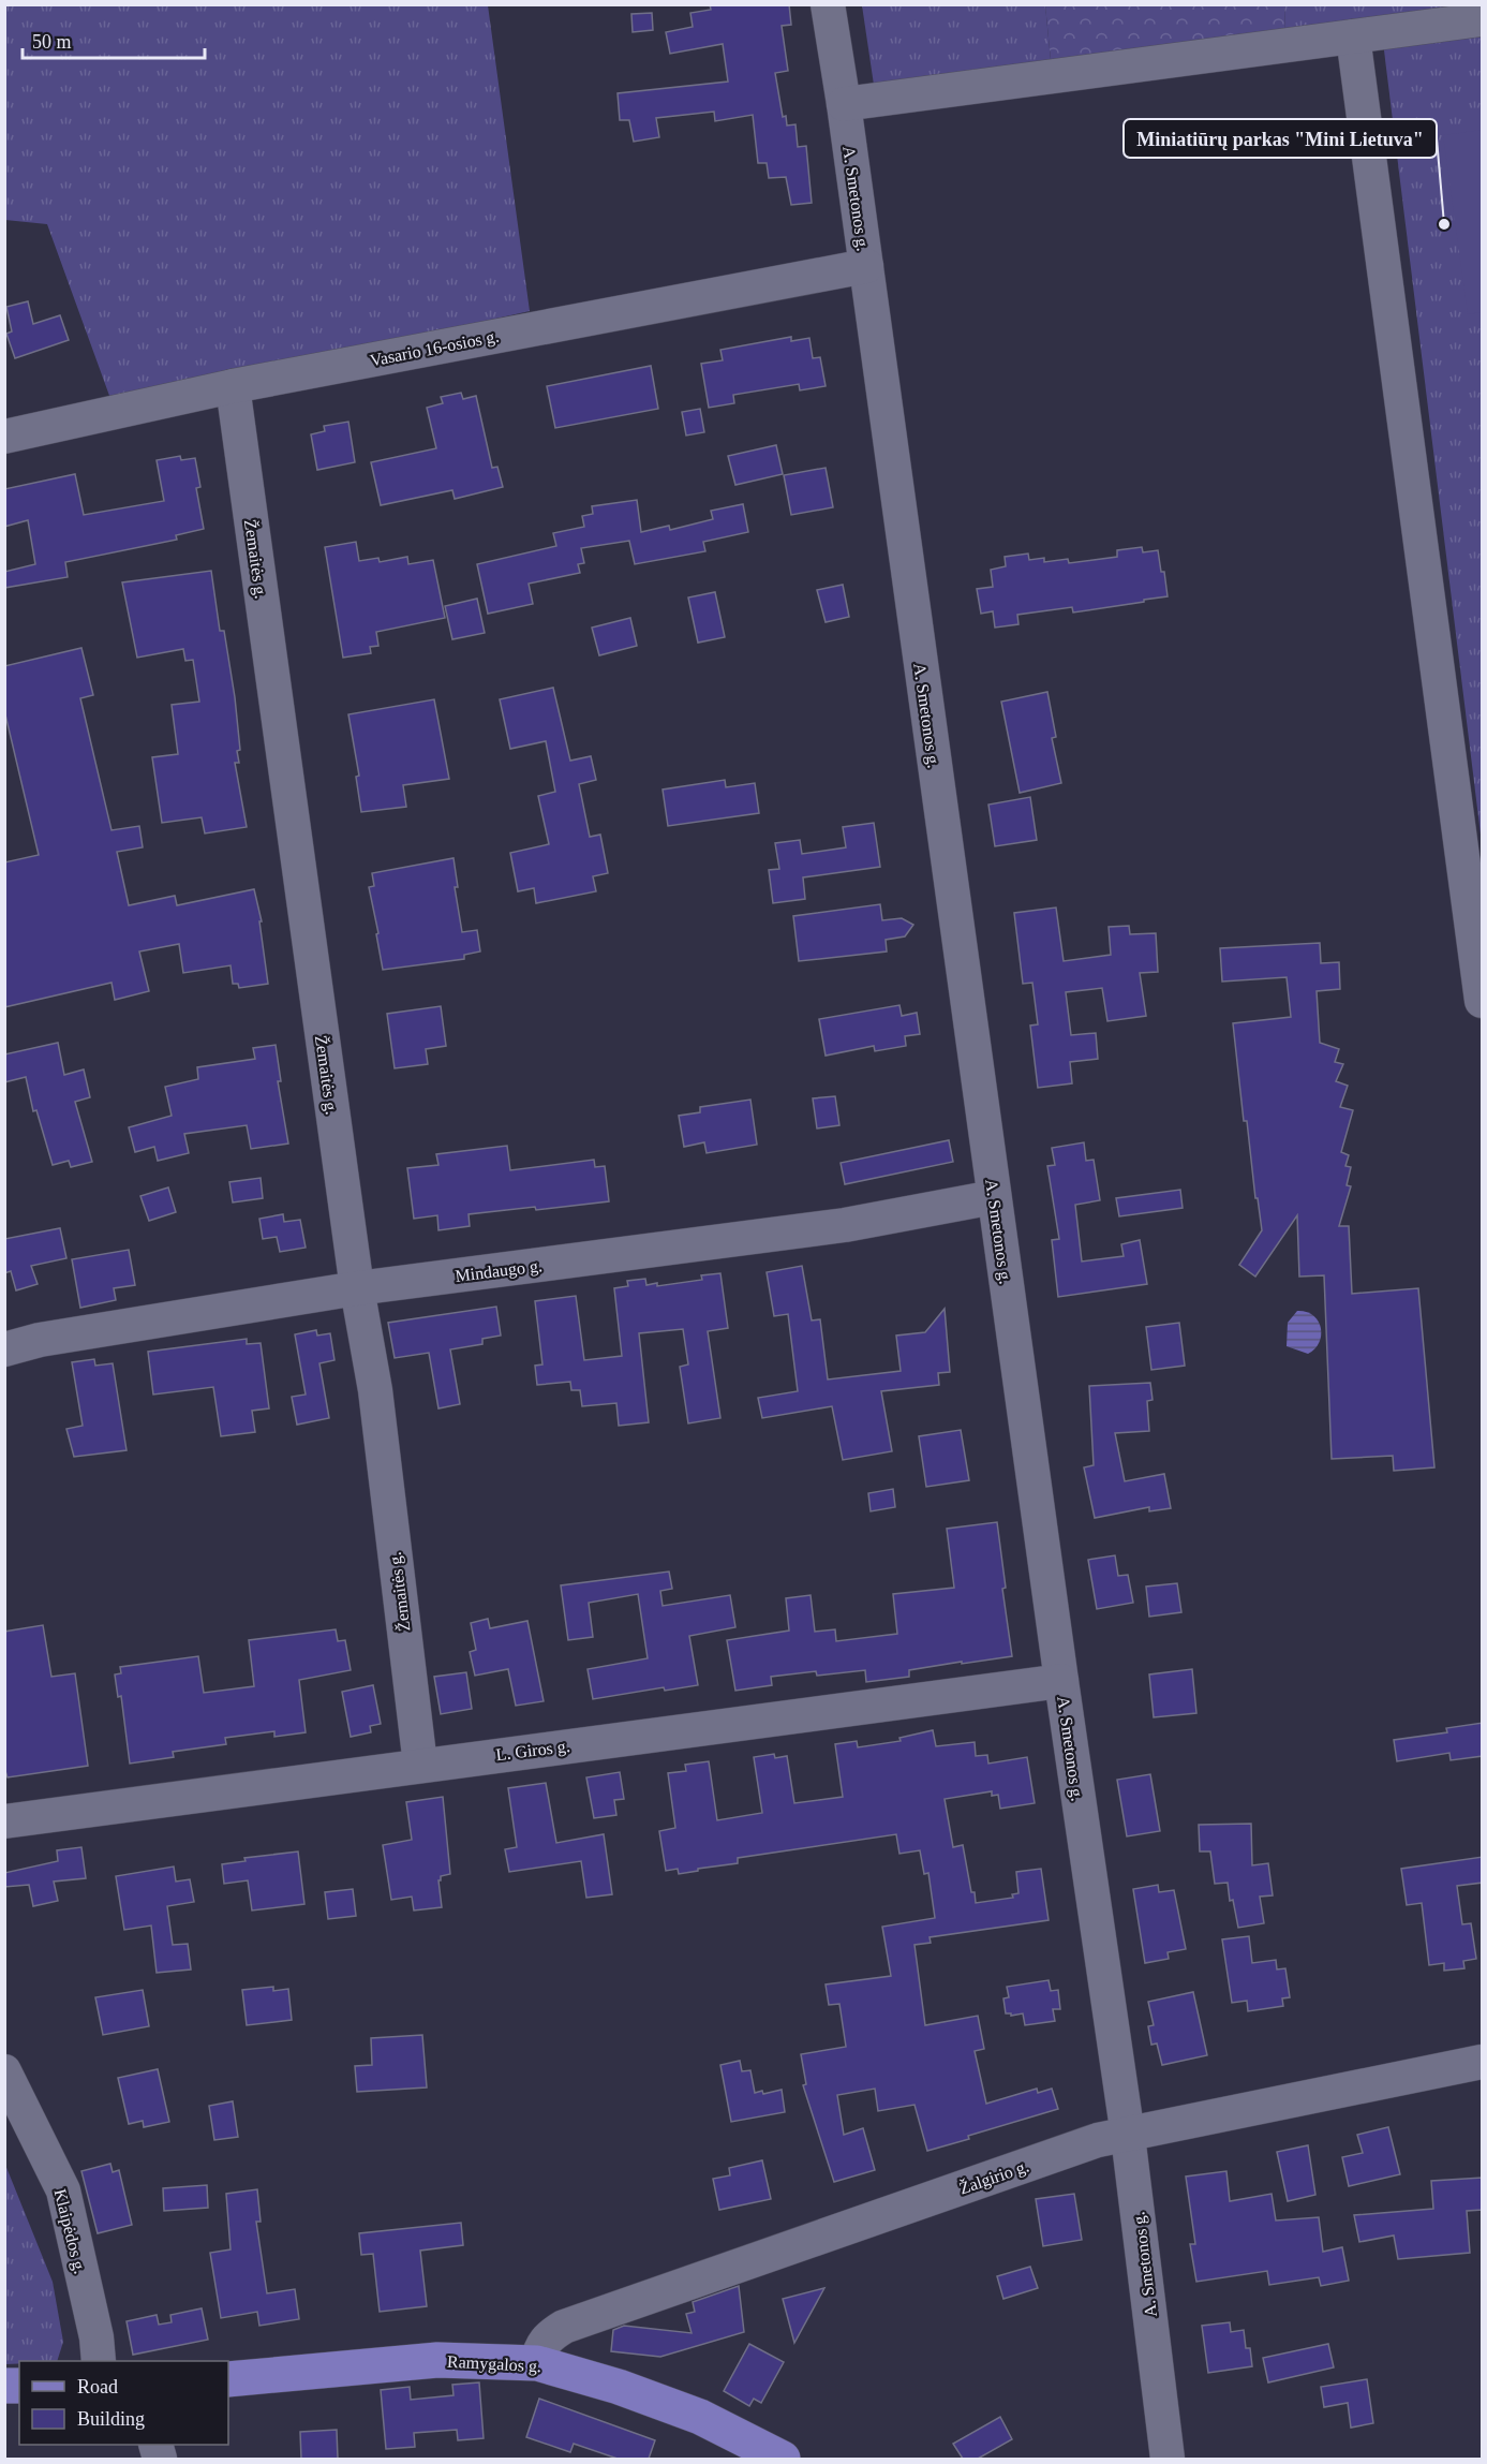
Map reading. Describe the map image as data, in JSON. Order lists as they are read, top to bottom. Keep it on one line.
{"streets":{"main road":["Ramygalos g."],"street":["A. Smetonos g.","Vasario 16-osios g.","Žemaitės g.","Mindaugo g.","L. Giros g.","Žalgirio g.","Klaipėdos g."]},"crossings":[["A. Smetonos g.","Vasario 16-osios g."],["A. Smetonos g.","Mindaugo g."],["A. Smetonos g.","L. Giros g."],["A. Smetonos g.","Žalgirio g."],["Vasario 16-osios g.","Žemaitės g."],["Žemaitės g.","Mindaugo g."],["Žemaitės g.","L. Giros g."],["Žalgirio g.","Ramygalos g."]],"places":["Miniatiūrų parkas \"Mini Lietuva\""],"legend":["Road","Building"],"scale_bar":"50 m"}
